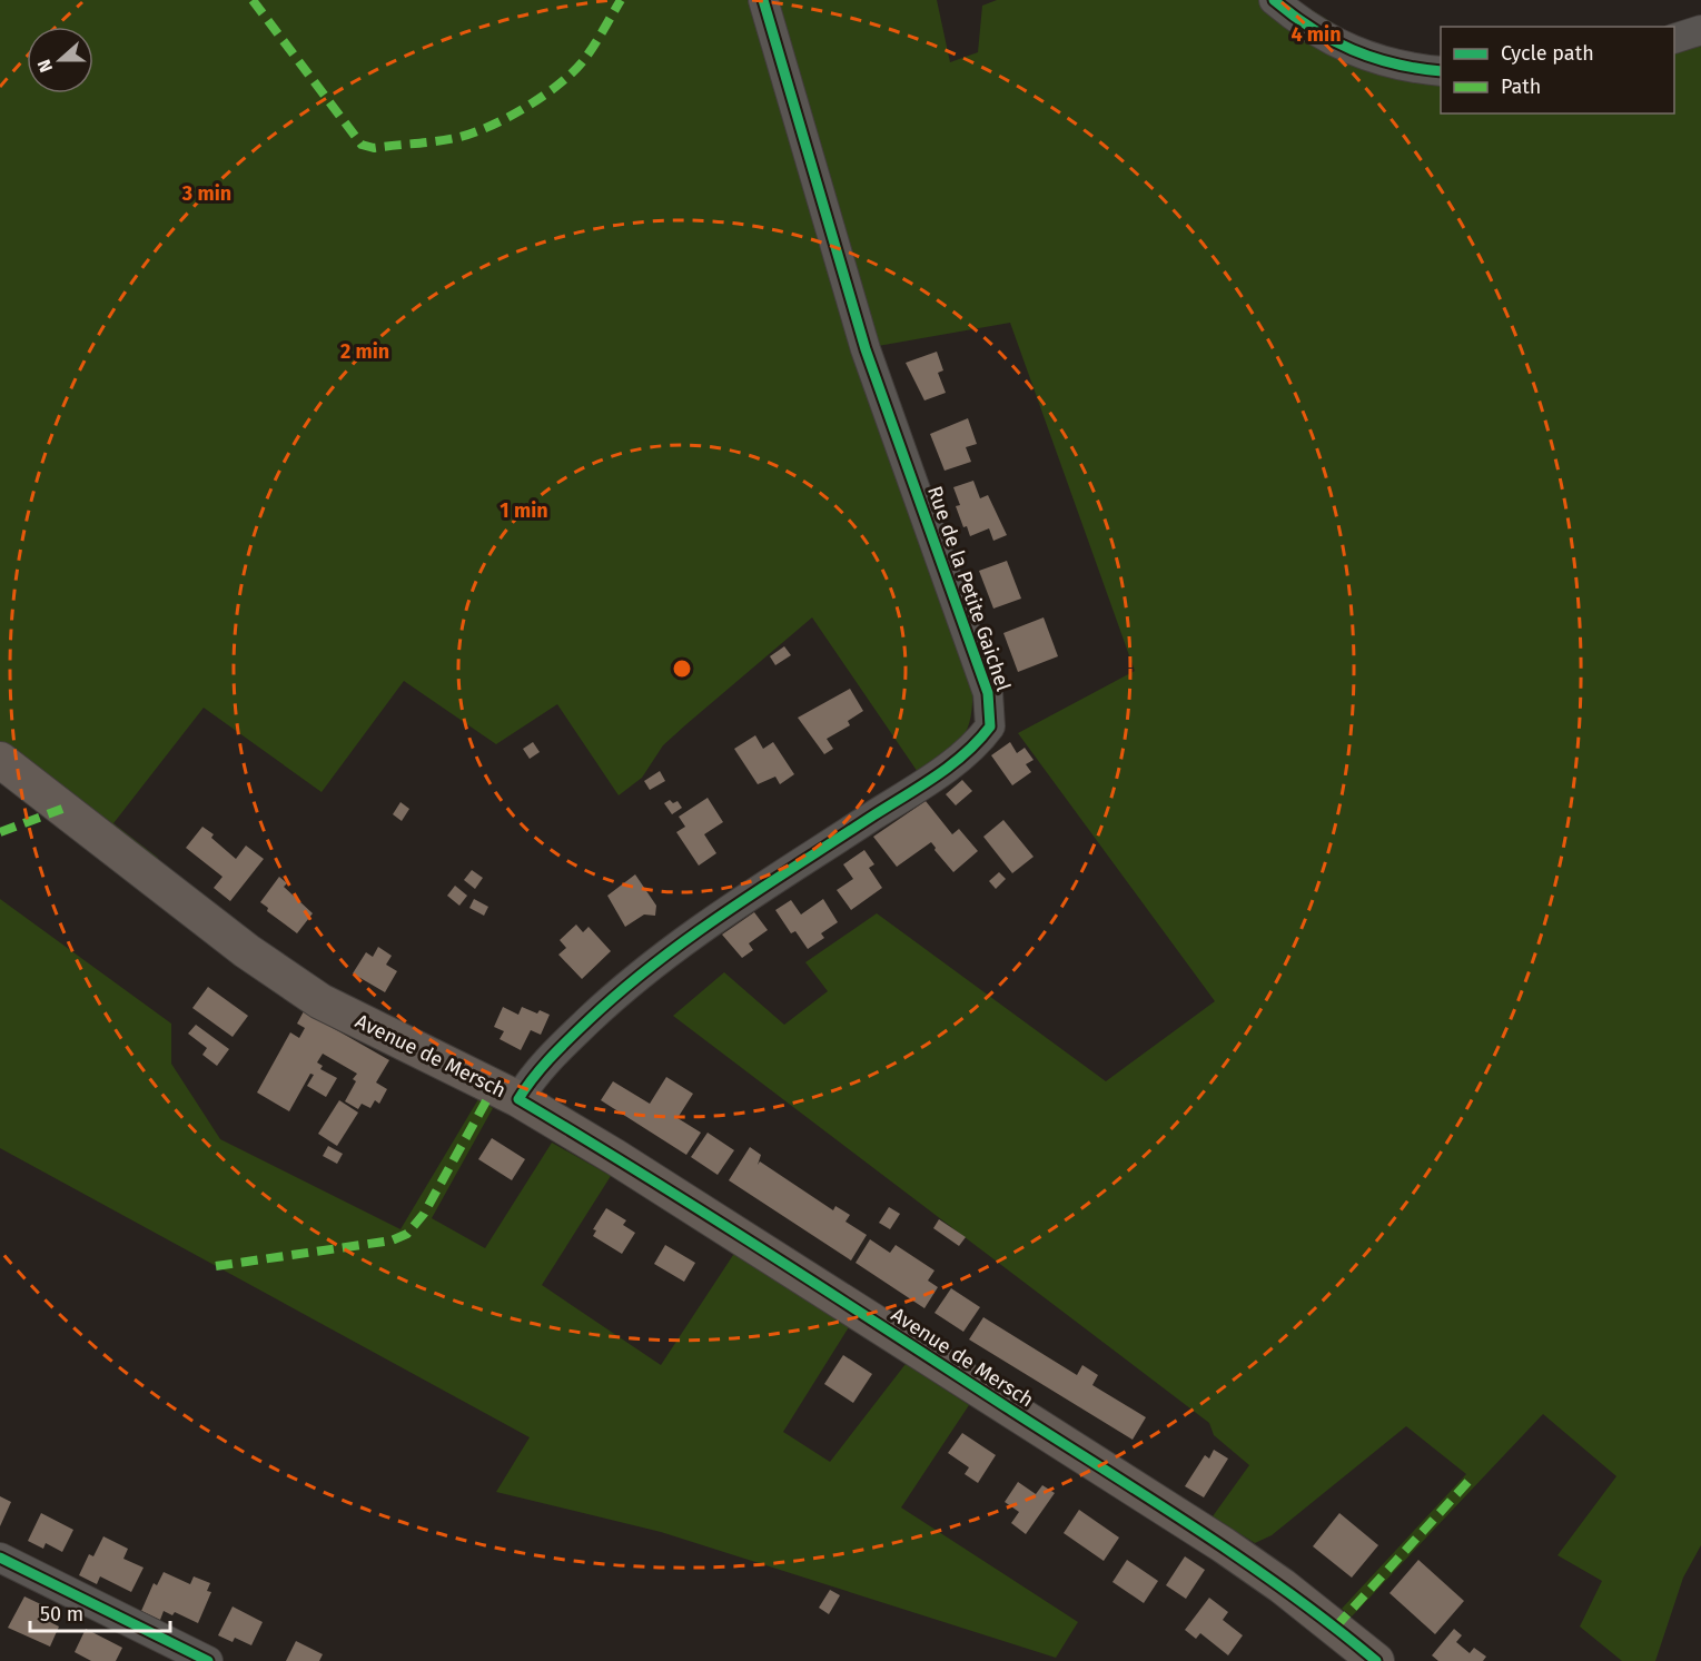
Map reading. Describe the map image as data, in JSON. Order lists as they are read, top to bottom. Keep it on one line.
{"streets":{"main road":["Avenue de Mersch"],"street":["Rue de la Petite Gaichel"]},"crossings":[["Rue de la Petite Gaichel","Avenue de Mersch"]],"legend":["Cycle path","Path"],"scale_bar":"50 m","north":"left","rings":["4 min","3 min","2 min","1 min"]}
